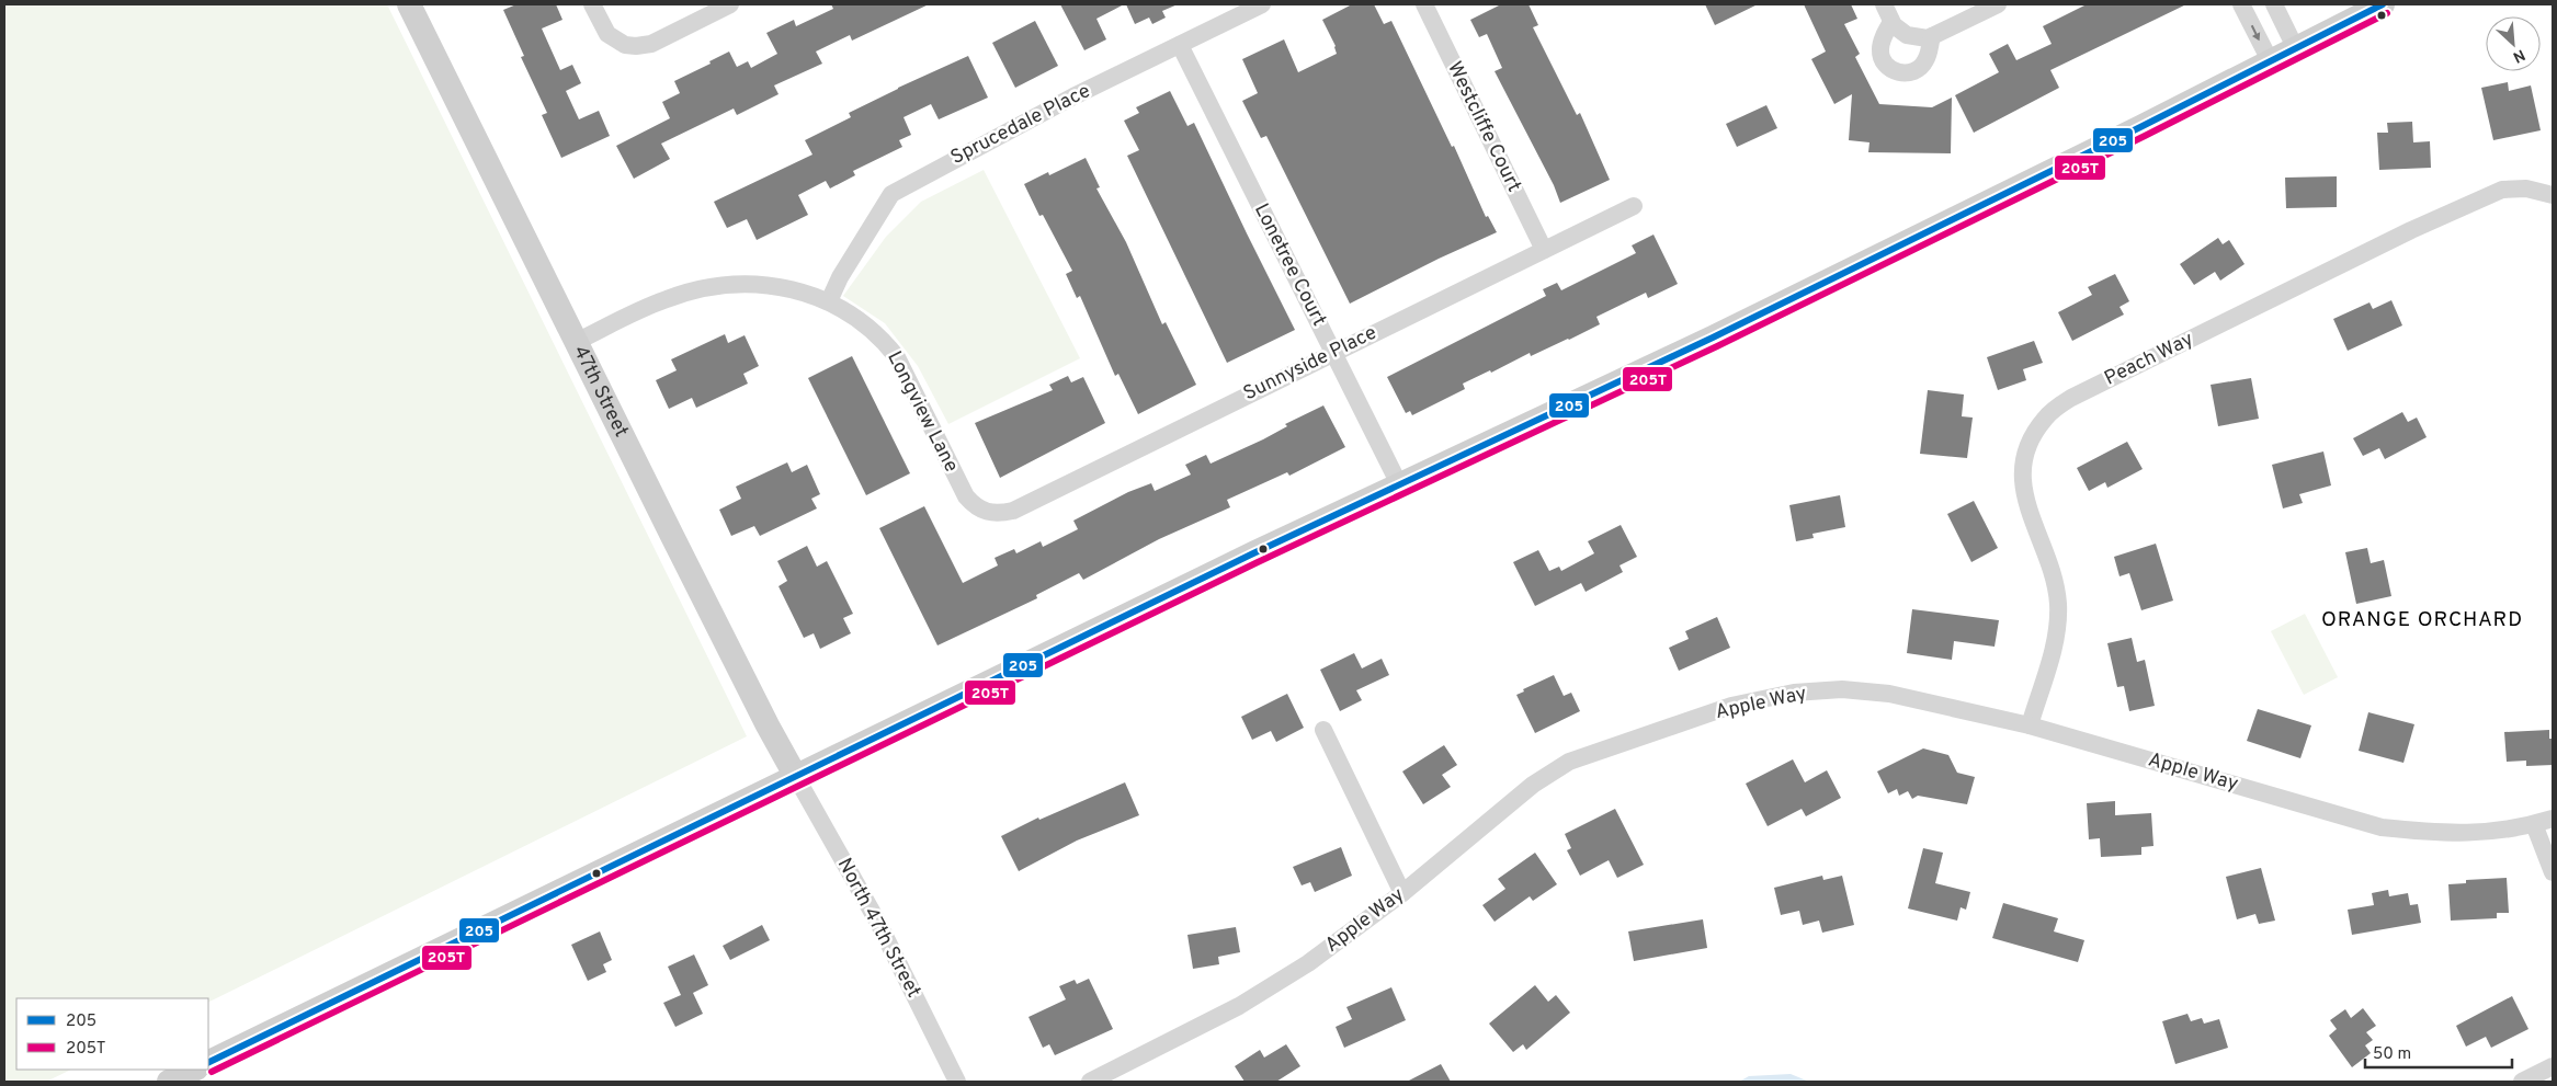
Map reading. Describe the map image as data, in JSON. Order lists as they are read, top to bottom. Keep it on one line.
{"streets":{"street":["Sprucedale Place","Westcliffe Court","Lonetree Court","Peach Way","Sunnyside Place","47th Street","Longview Lane","Apple Way","North 47th Street"]},"crossings":[["Sprucedale Place","Lonetree Court"],["Sprucedale Place","Longview Lane"],["Westcliffe Court","Sunnyside Place"],["Lonetree Court","Sunnyside Place"],["Peach Way","Apple Way"],["Sunnyside Place","Longview Lane"],["47th Street","Longview Lane"],["47th Street","North 47th Street"]],"districts":["ORANGE ORCHARD"],"lines":["transit line 205","transit line 205T"],"legend":["205","205T"],"scale_bar":"50 m","north":"bottom right"}
